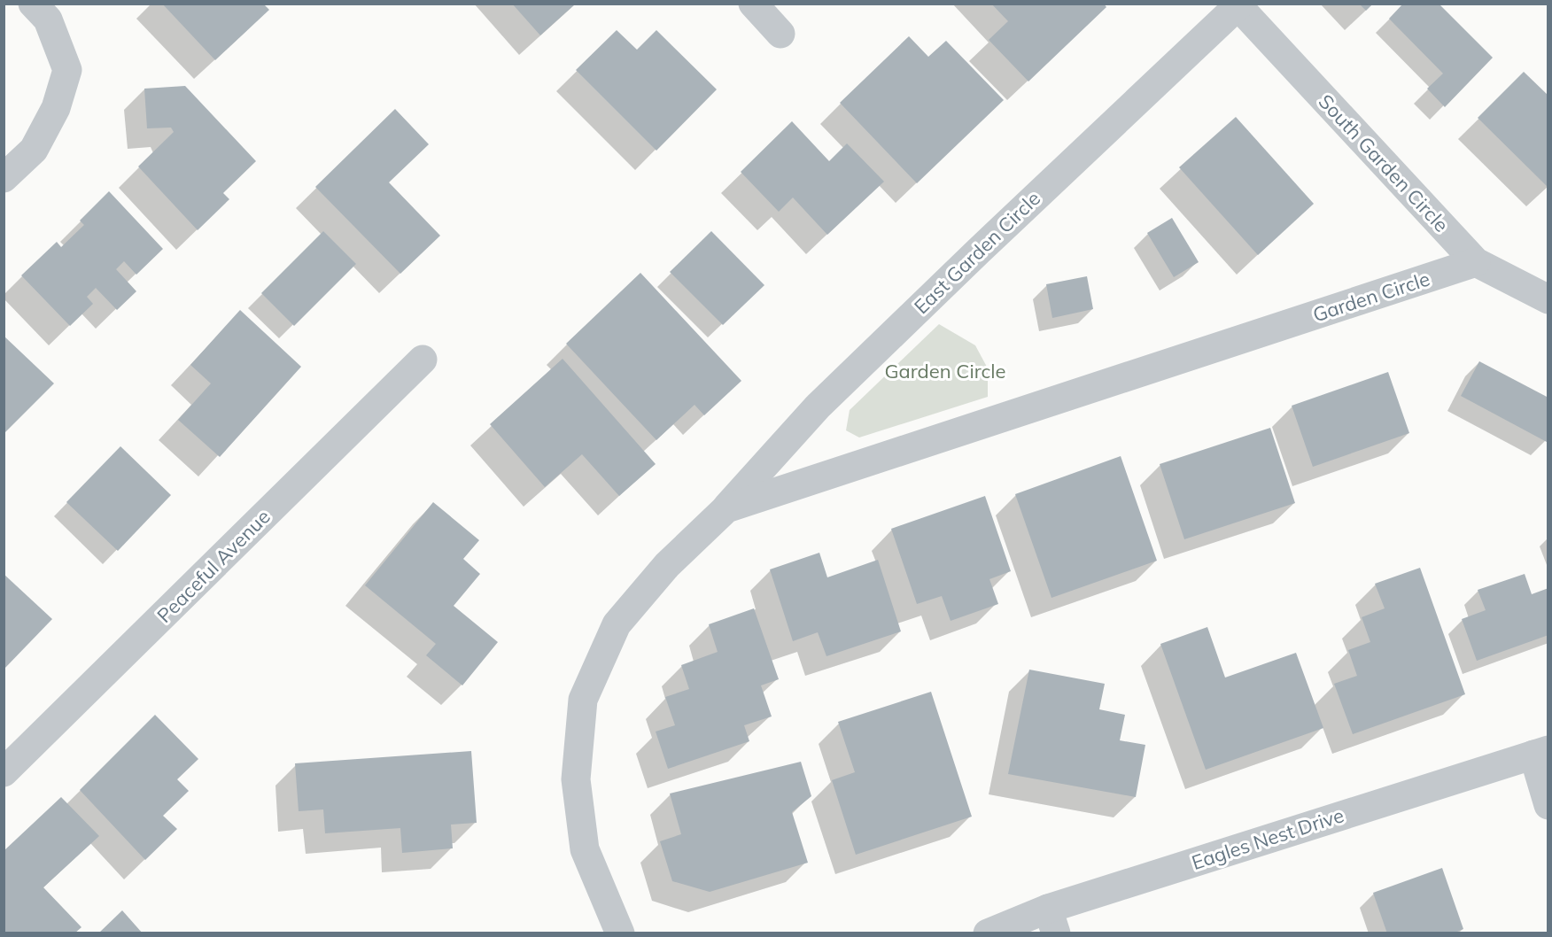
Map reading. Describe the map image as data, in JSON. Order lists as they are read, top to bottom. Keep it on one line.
{"streets":{"street":["South Garden Circle","East Garden Circle","Garden Circle","Peaceful Avenue","Eagles Nest Drive"]},"crossings":[["South Garden Circle","East Garden Circle"],["South Garden Circle","Garden Circle"],["East Garden Circle","Garden Circle"]],"parks":["Garden Circle"]}
